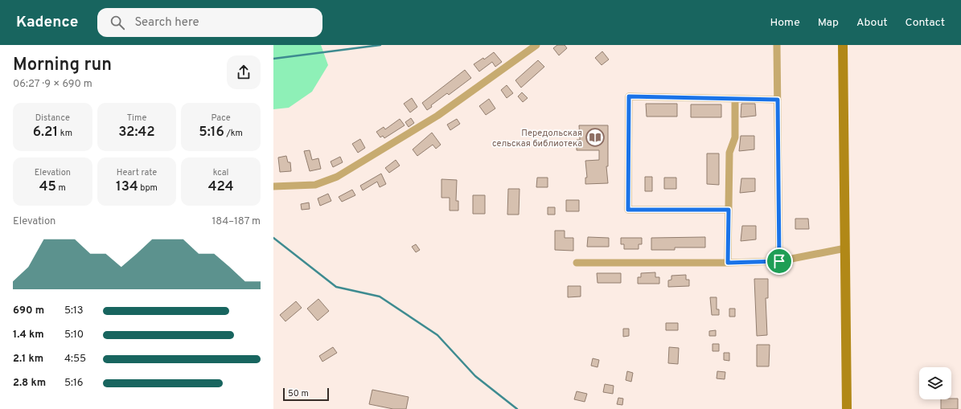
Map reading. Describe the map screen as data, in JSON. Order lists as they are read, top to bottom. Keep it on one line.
{"places":{"library":["Передольская сельская библиотека"]},"scale_bar":"50 m","page":{"header":"Kadence","search":"Search here","nav":["Home","Map","About","Contact"],"heading":["Morning run","06:27 · 9 × 690 m"],"stats":[["Distance","6.21 km"],["Time","32:42"],["Pace","5:16 /km"],["Elevation","45 m"],["Heart rate","134 bpm"],["kcal","424"]],"chart":["Elevation","184–187 m"],"list":[{"name":"690 m","note":"5:13"},{"name":"1.4 km","note":"5:10"},{"name":"2.1 km","note":"4:55"},{"name":"2.8 km","note":"5:16"}],"scale":"50 m"}}
